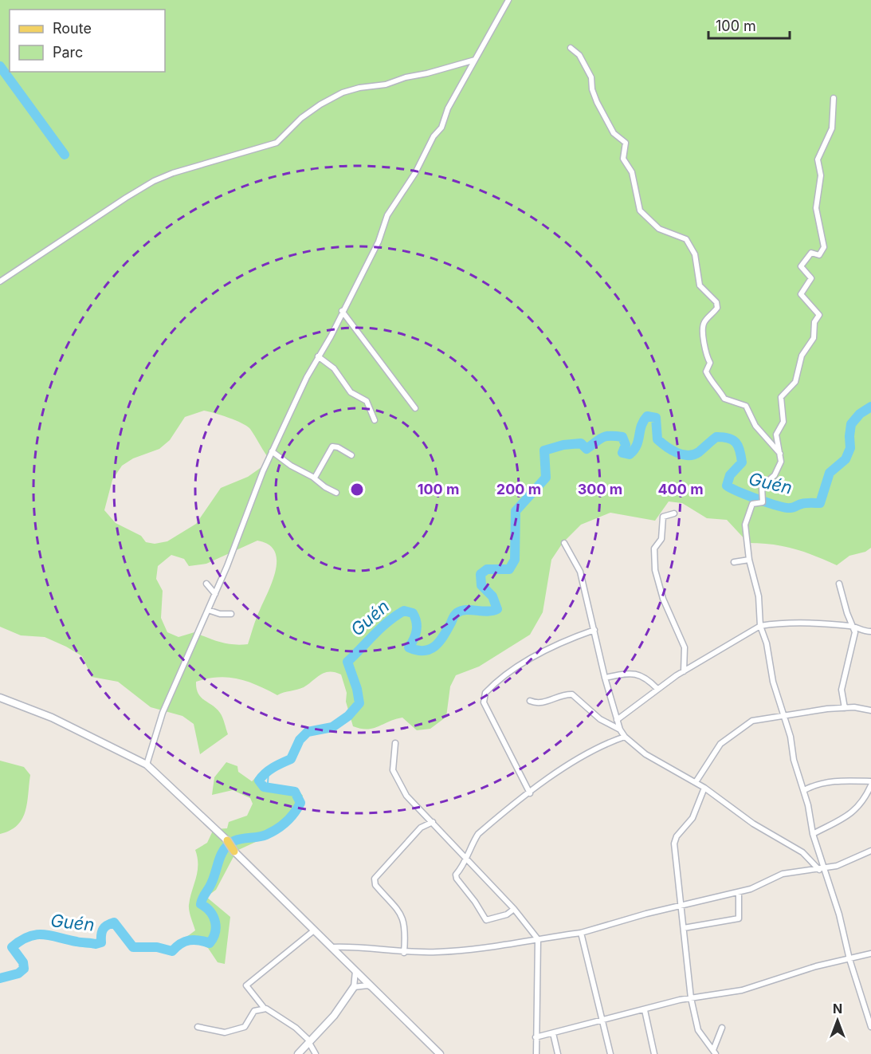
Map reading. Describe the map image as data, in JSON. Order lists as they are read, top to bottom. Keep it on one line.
{"water":["Guén"],"legend":["Route","Parc"],"scale_bar":"100 m","north":"top","rings":["100 m","200 m","300 m","400 m"]}
